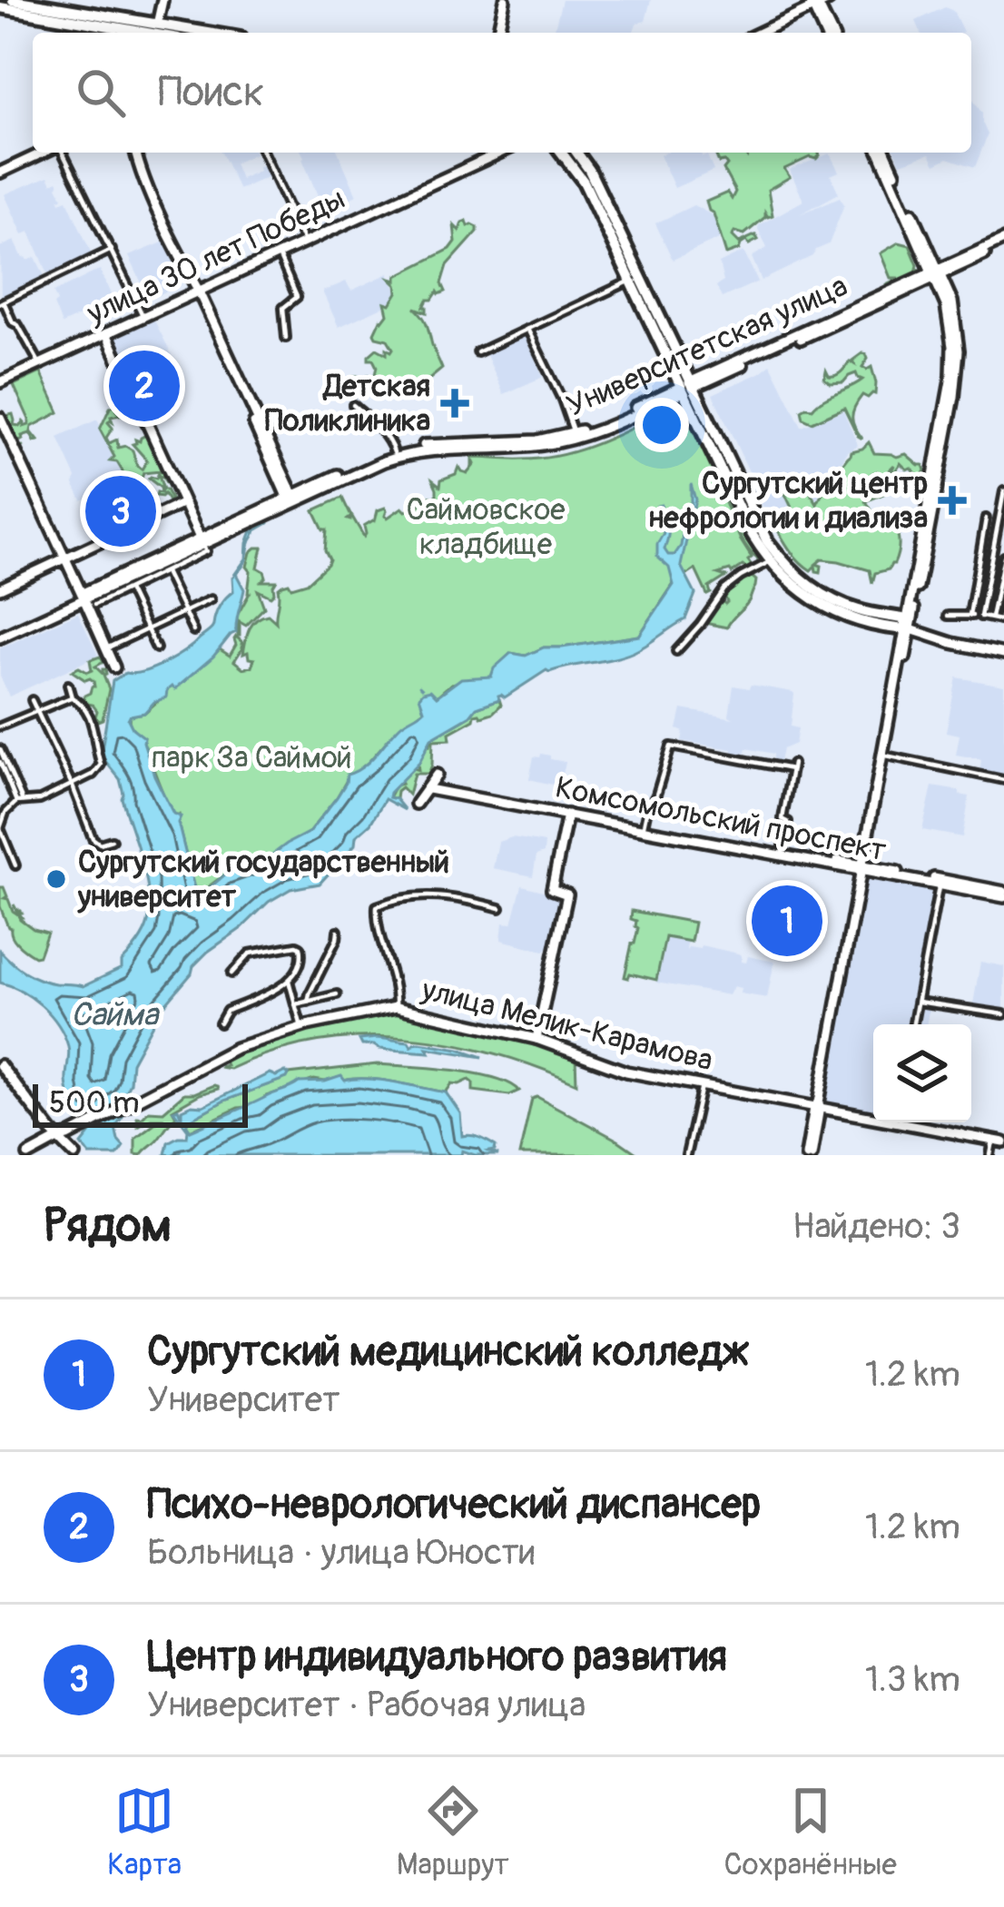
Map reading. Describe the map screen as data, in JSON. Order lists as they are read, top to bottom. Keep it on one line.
{"streets":{"main road":["улица 30 лет Победы","Университетская улица","Комсомольский проспект","улица Мелик-Карамова"]},"water":["Сайма"],"parks":["Саймовское кладбище","парк За Саймой"],"places":{"health":["Детская Поликлиника","Сургутский центр нефрологии и диализа"],"other":["Сургутский государственный университет"]},"scale_bar":"500 m","page":{"search":"Поиск","pins":["2","3","1"],"scale":"500 m","heading":["Рядом","Найдено: 3"],"list":[{"mark":"1","name":"Сургутский медицинский колледж","note":"Университет","value":"1.2 km"},{"mark":"2","name":"Психо-неврологический диспансер","note":"Больница · улица Юности","value":"1.2 km"},{"mark":"3","name":"Центр индивидуального развития","note":"Университет · Рабочая улица","value":"1.3 km"}],"nav":["Карта","Маршрут","Сохранённые"]}}
